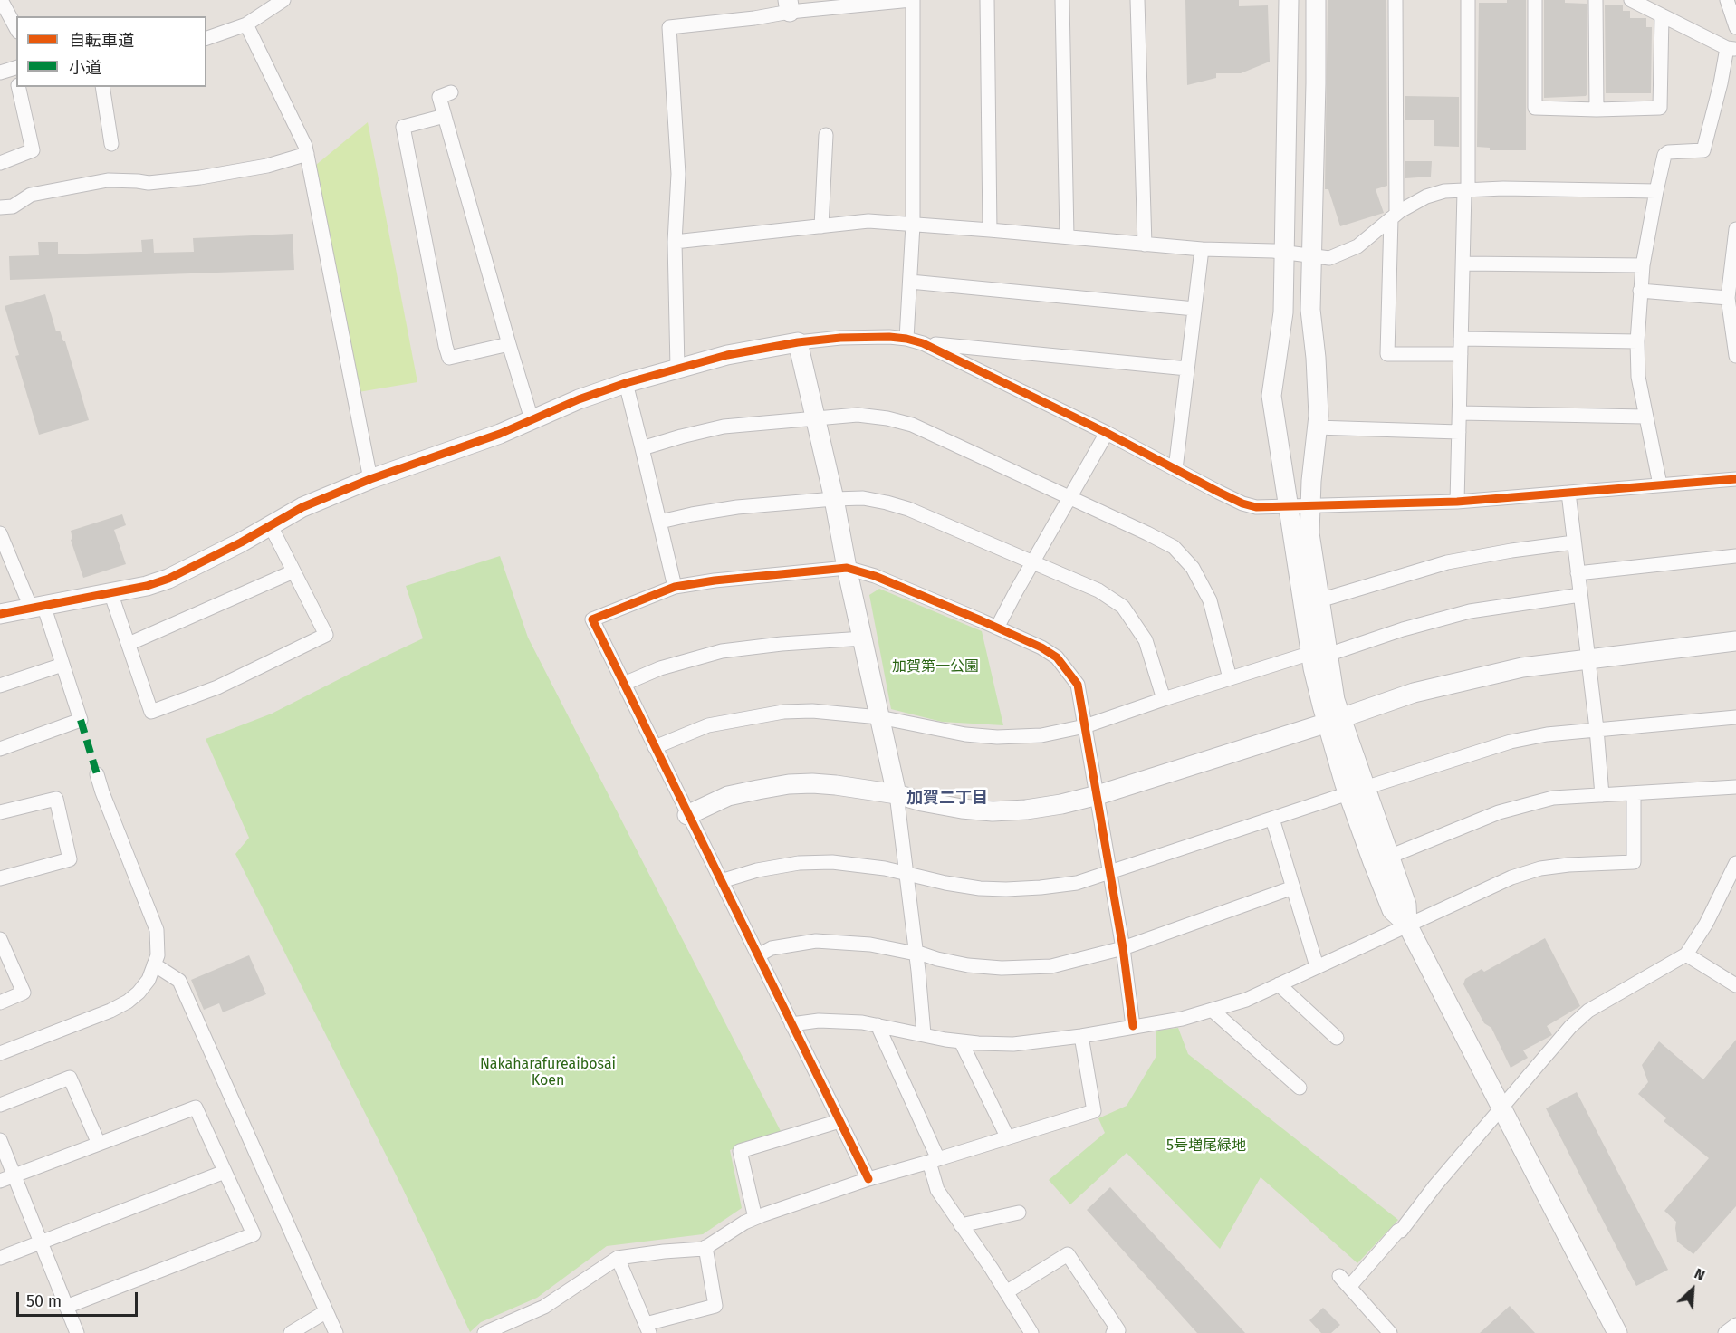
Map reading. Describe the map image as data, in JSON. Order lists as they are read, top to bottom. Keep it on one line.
{"districts":["加賀二丁目"],"parks":["加賀第一公園","Nakaharafureaibosai Koen","5号増尾緑地"],"legend":["自転車道","小道"],"scale_bar":"50 m","north":"top right"}
